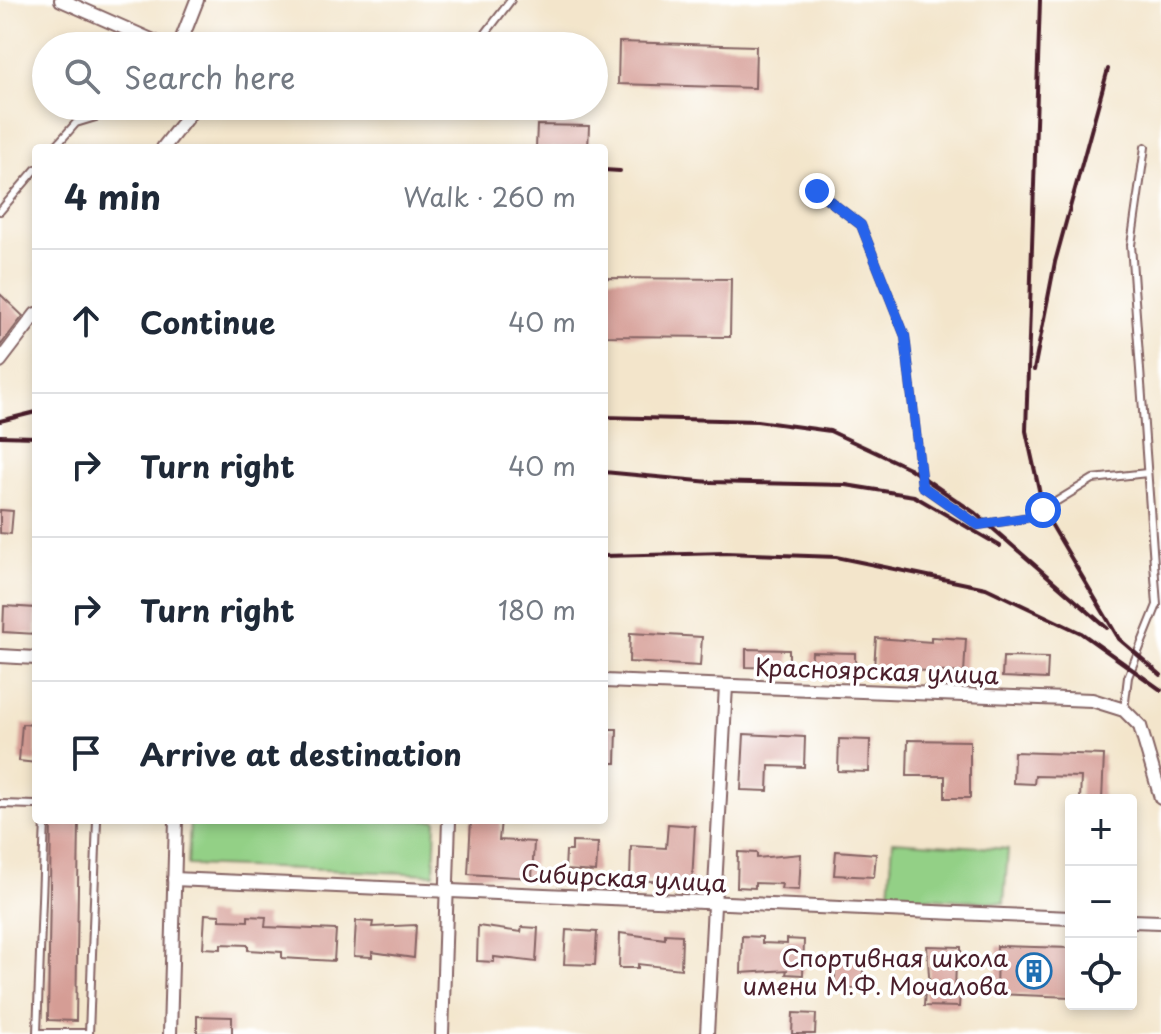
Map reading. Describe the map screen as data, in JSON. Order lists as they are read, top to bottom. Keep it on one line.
{"streets":{"street":["Красноярская улица","Сибирская улица"]},"places":{"building":["Спортивная школа имени М.Ф. Мочалова"]},"page":{"search":"Search here","heading":["4 min","Walk · 260 m"],"list":[["Continue","40 m"],["Turn right","40 m"],["Turn right","180 m"],"Arrive at destination"],"map_buttons":["+","−"]}}
